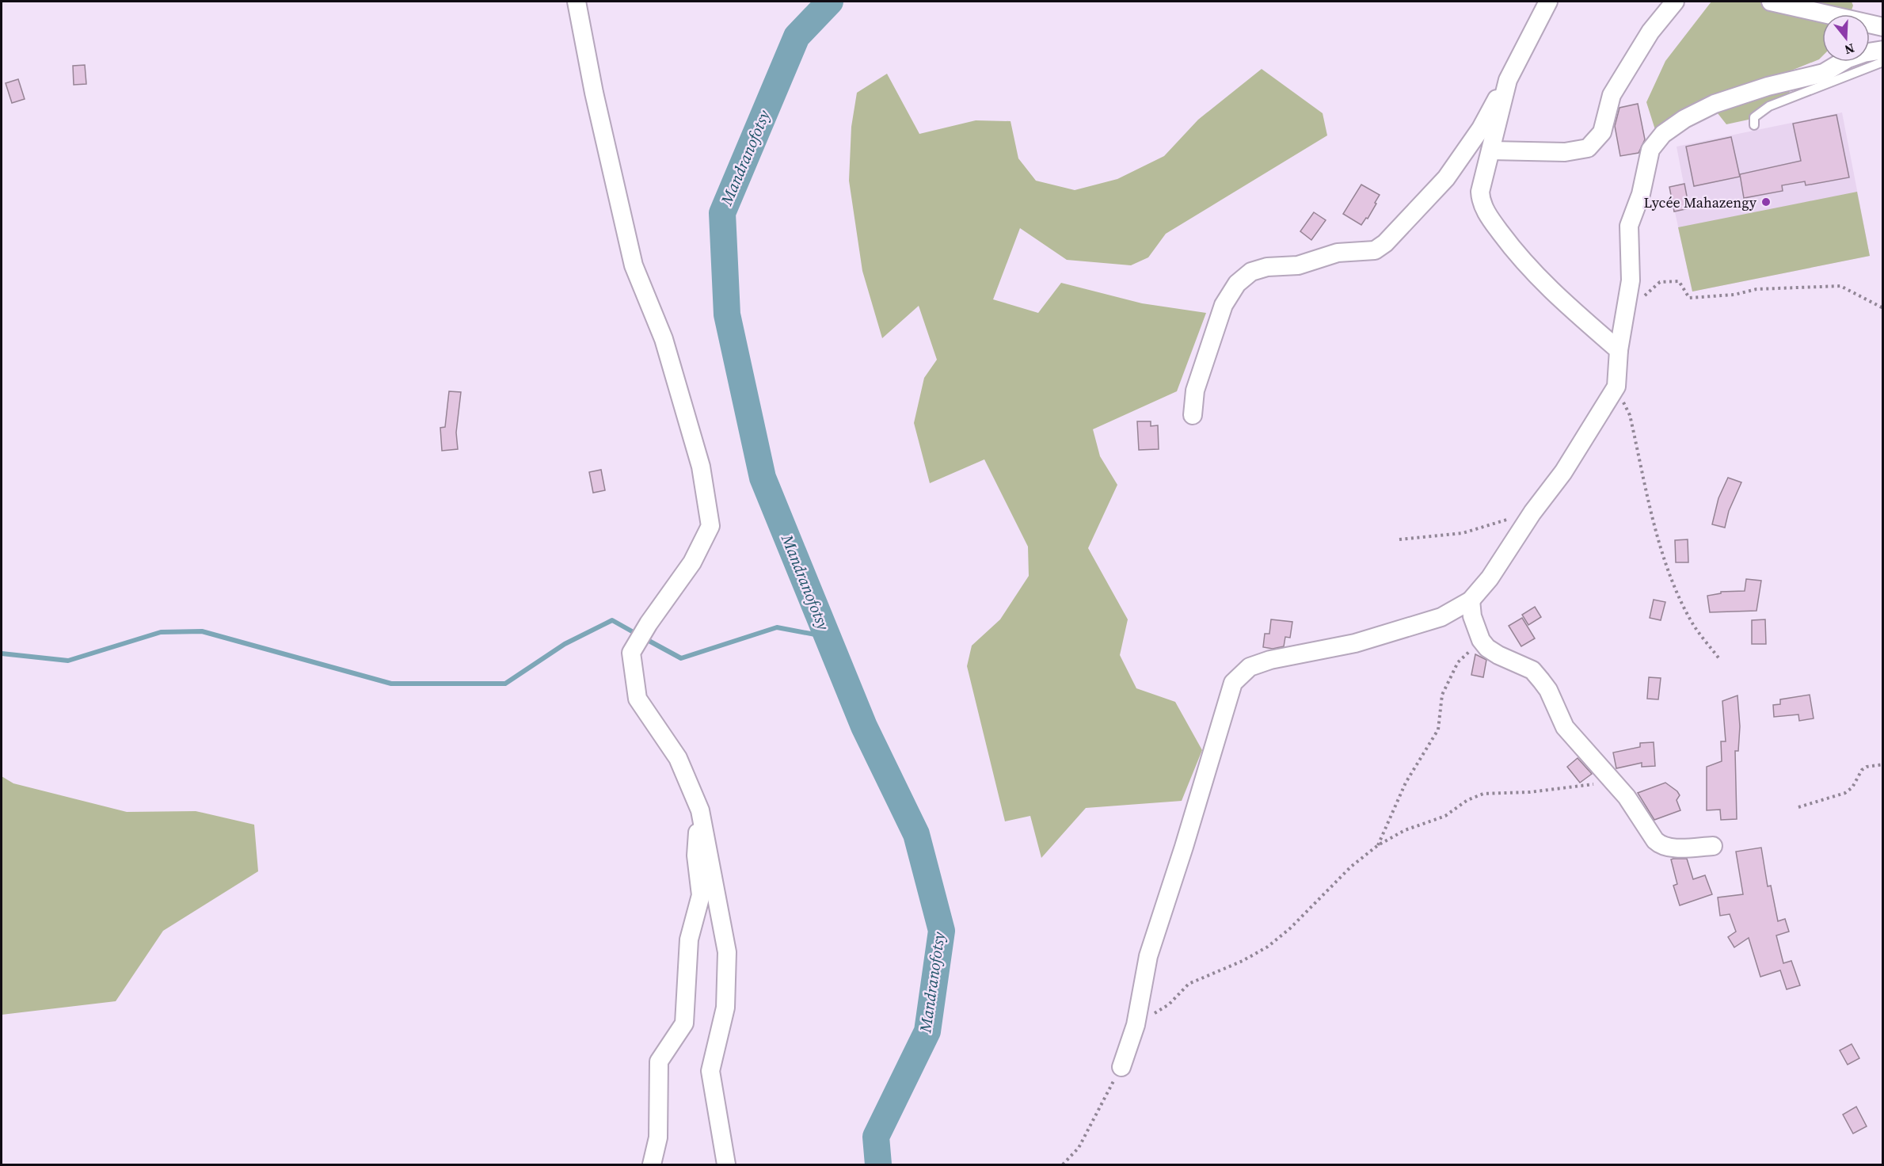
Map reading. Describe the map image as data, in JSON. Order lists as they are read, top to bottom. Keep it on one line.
{"water":["Mandranofotsy"],"places":["Lycée Mahazengy"],"north":"bottom"}
